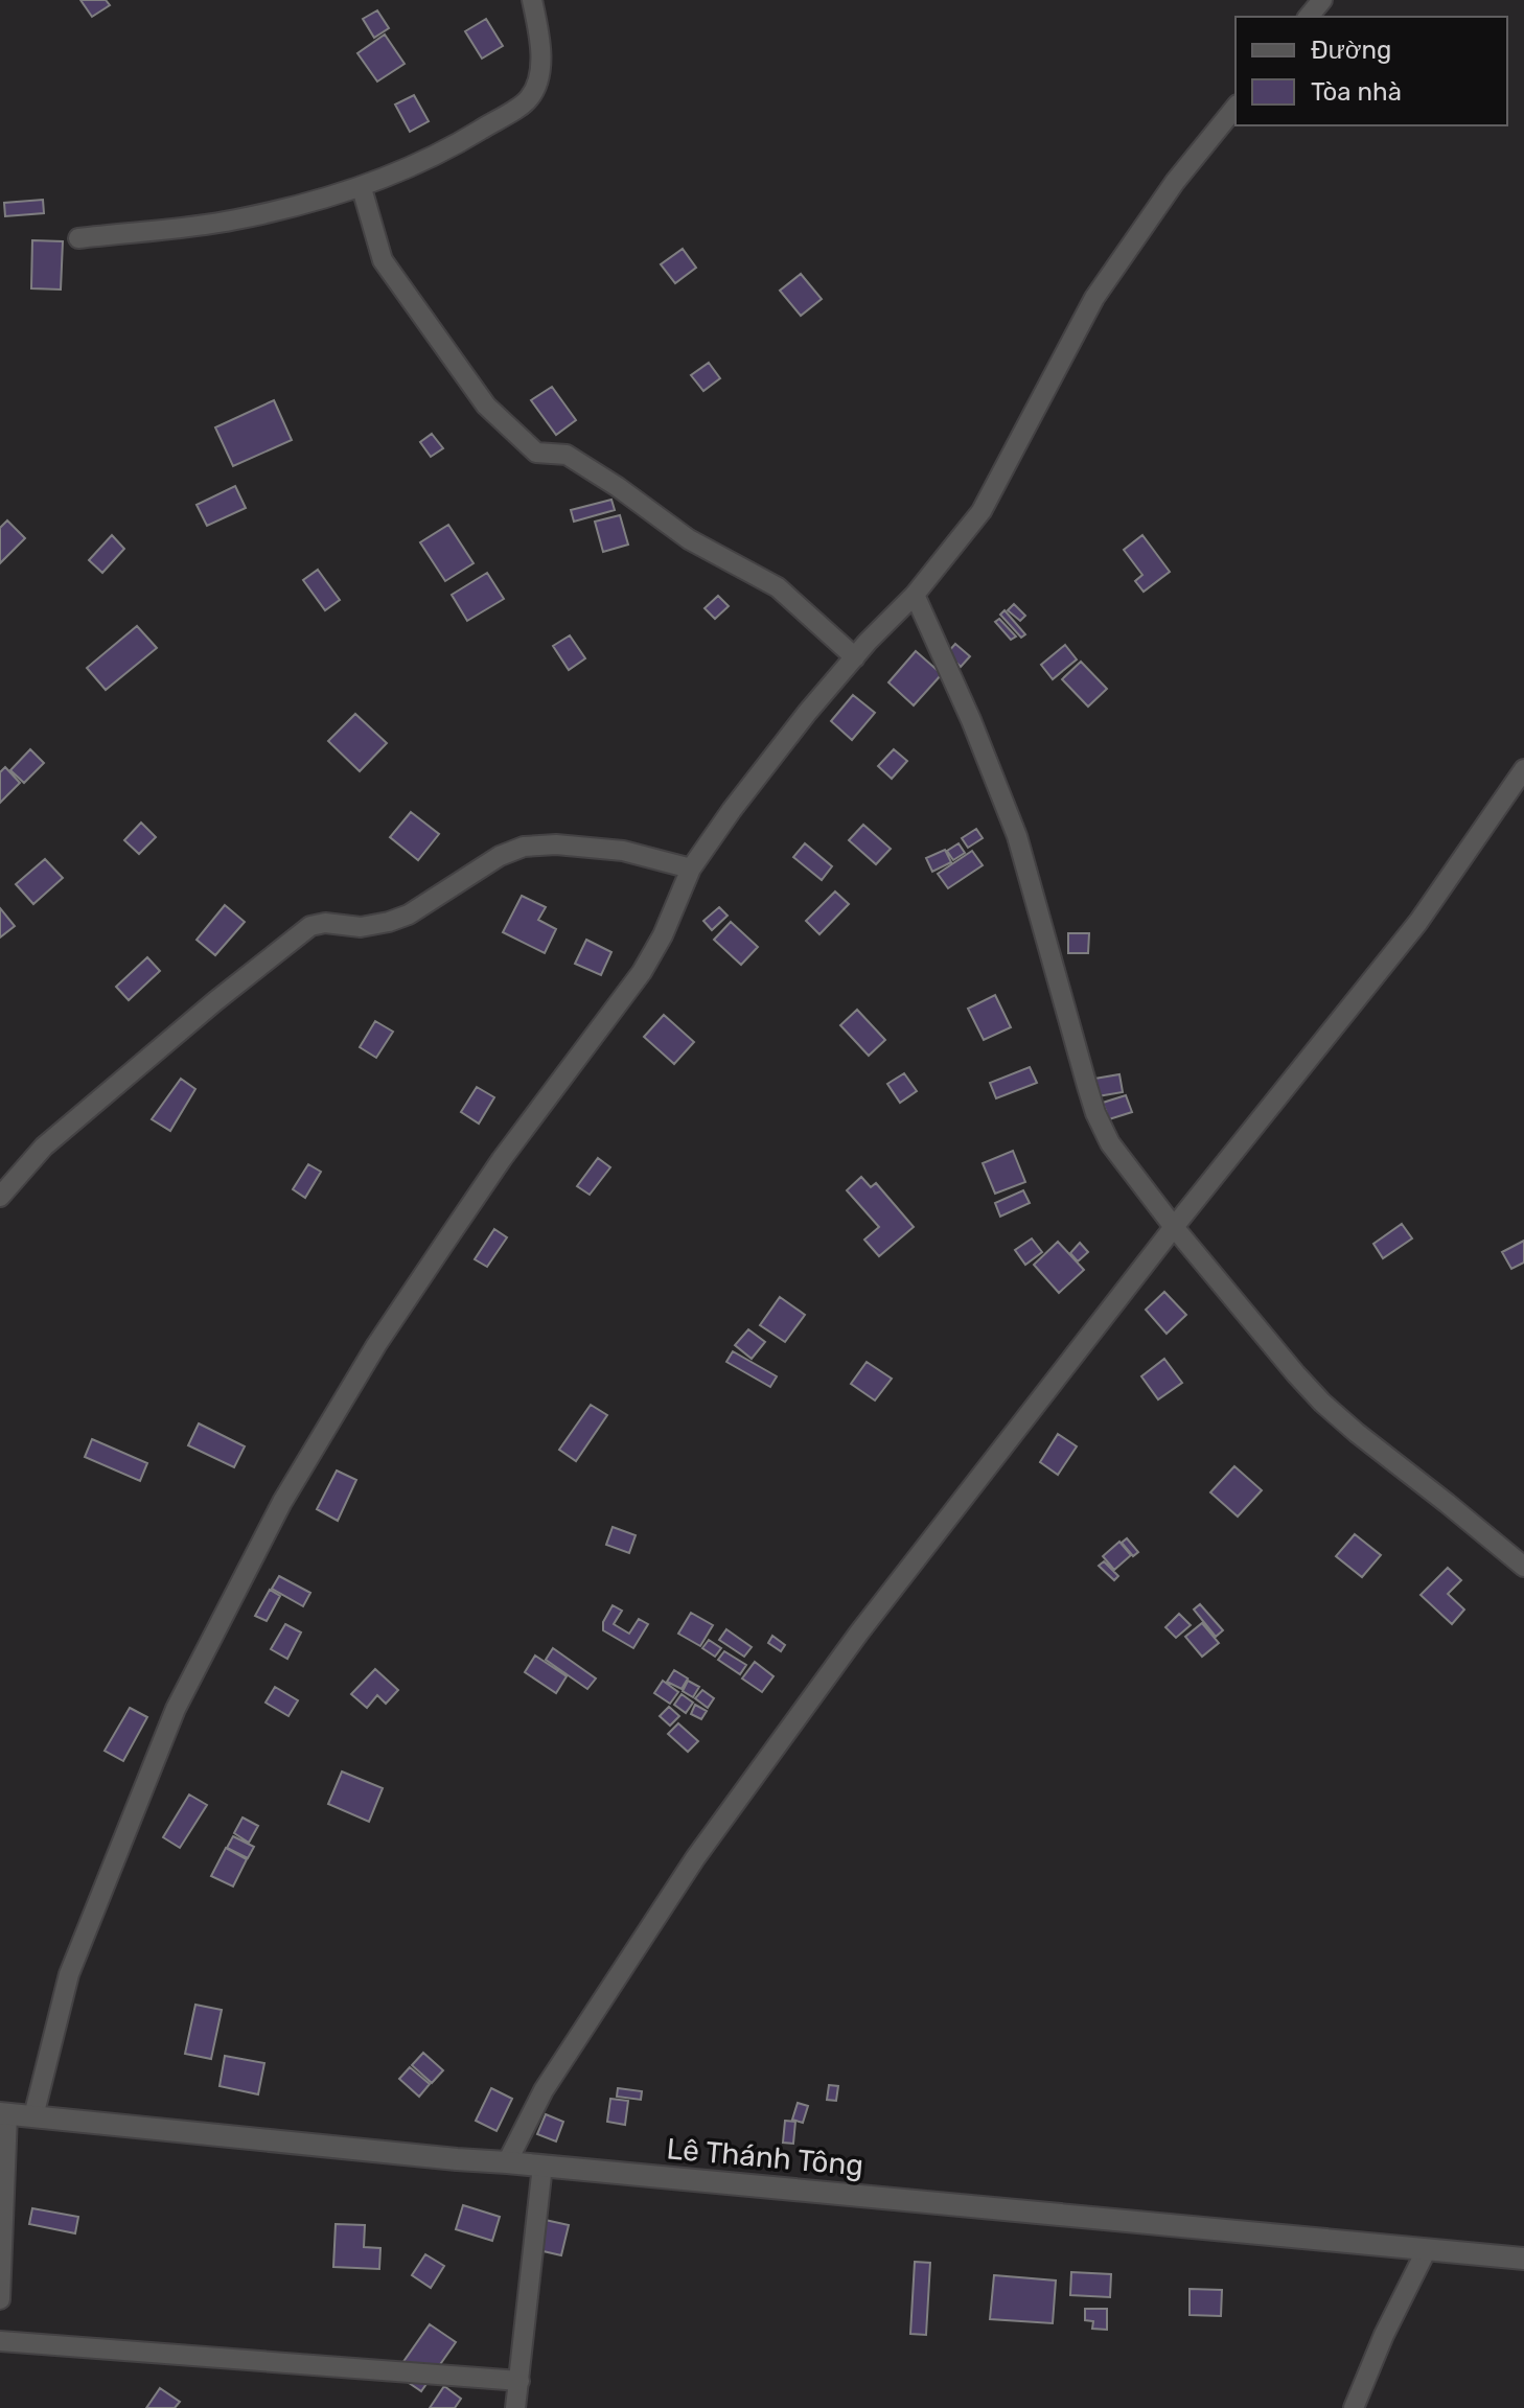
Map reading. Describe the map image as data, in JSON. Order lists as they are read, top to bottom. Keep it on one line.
{"streets":{"street":["Lê Thánh Tông"]},"legend":["Đường","Tòa nhà"]}
